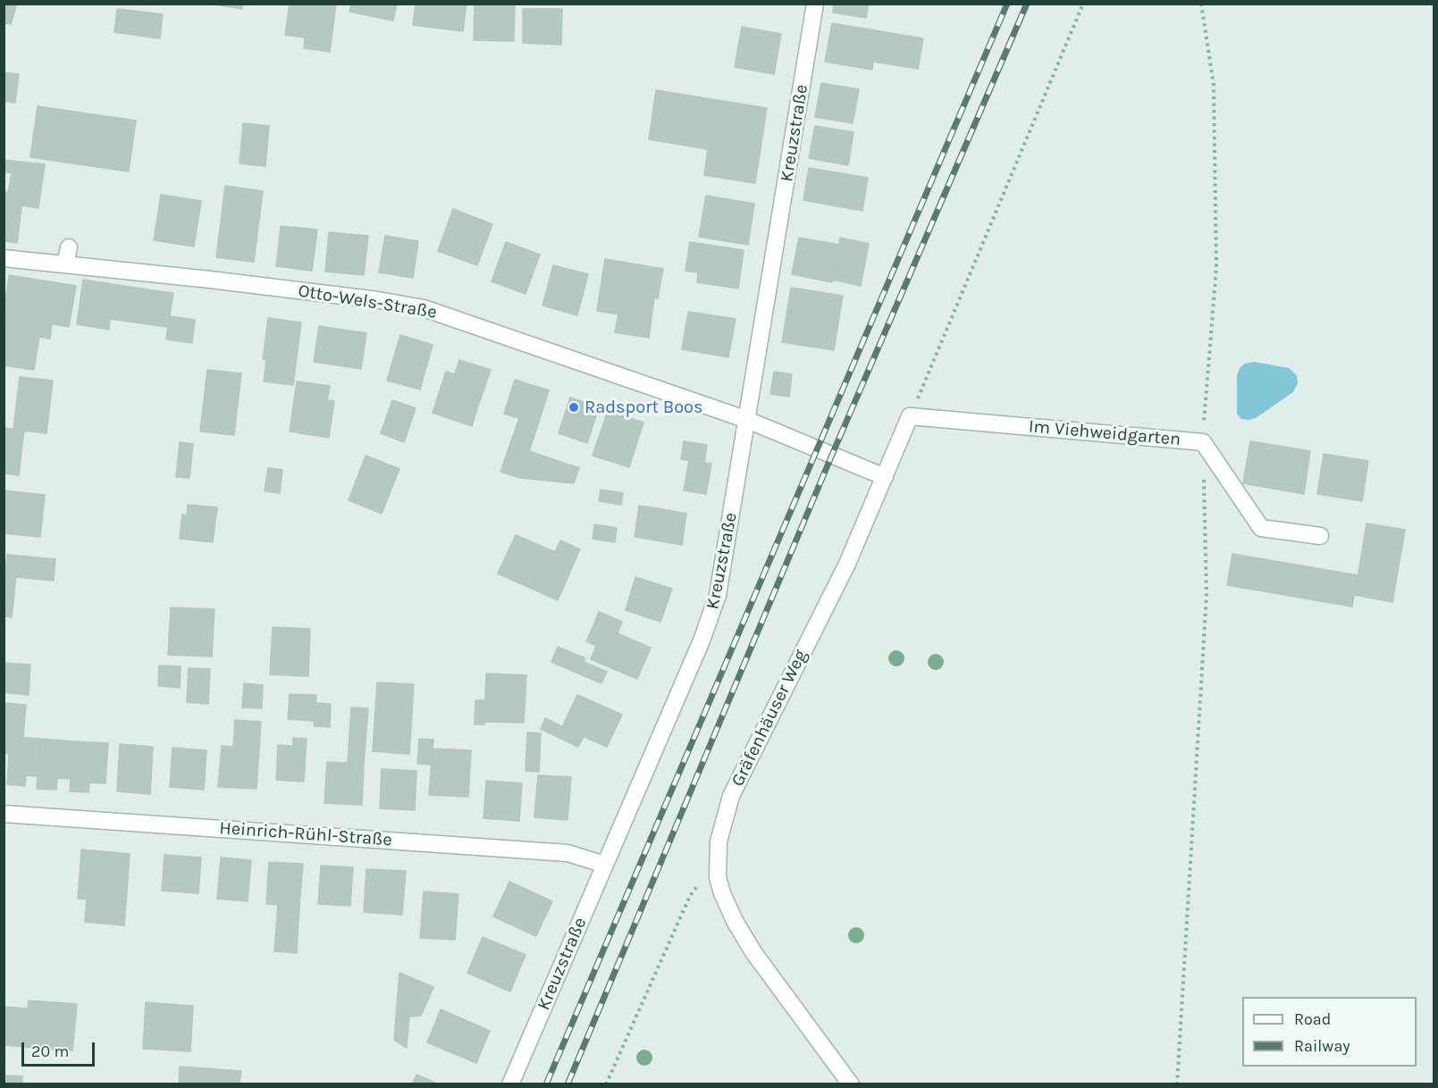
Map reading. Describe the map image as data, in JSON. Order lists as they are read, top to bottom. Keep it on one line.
{"streets":{"street":["Kreuzstraße","Otto-Wels-Straße","Im Viehweidgarten","Gräfenhäuser Weg","Heinrich-Rühl-Straße"]},"crossings":[["Kreuzstraße","Otto-Wels-Straße"],["Kreuzstraße","Heinrich-Rühl-Straße"]],"places":["Radsport Boos"],"legend":["Road","Railway"],"scale_bar":"20 m"}
